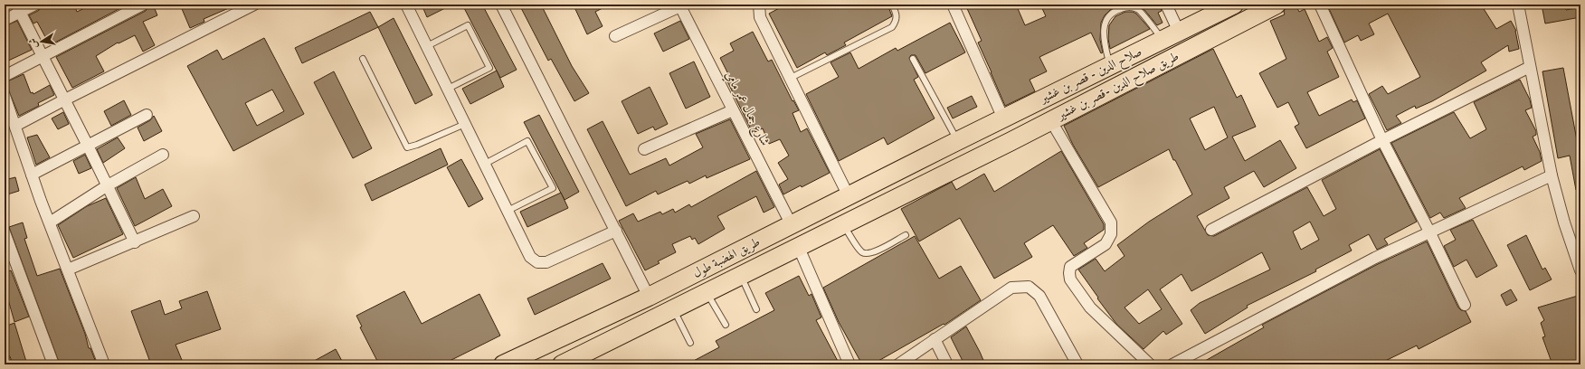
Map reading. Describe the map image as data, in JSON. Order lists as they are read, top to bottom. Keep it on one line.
{"streets":{"highway":["صلاح الدين - قصر بن غشير","طريق صلاح الدين -قصر بن غشير","طريق الهضبة طول"],"street":["شارع جمال عمر مامي"]},"crossings":[["صلاح الدين - قصر بن غشير","طريق الهضبة طول"],["طريق صلاح الدين -قصر بن غشير","طريق الهضبة طول"],["شارع جمال عمر مامي","طريق الهضبة طول"]],"north":"left"}
